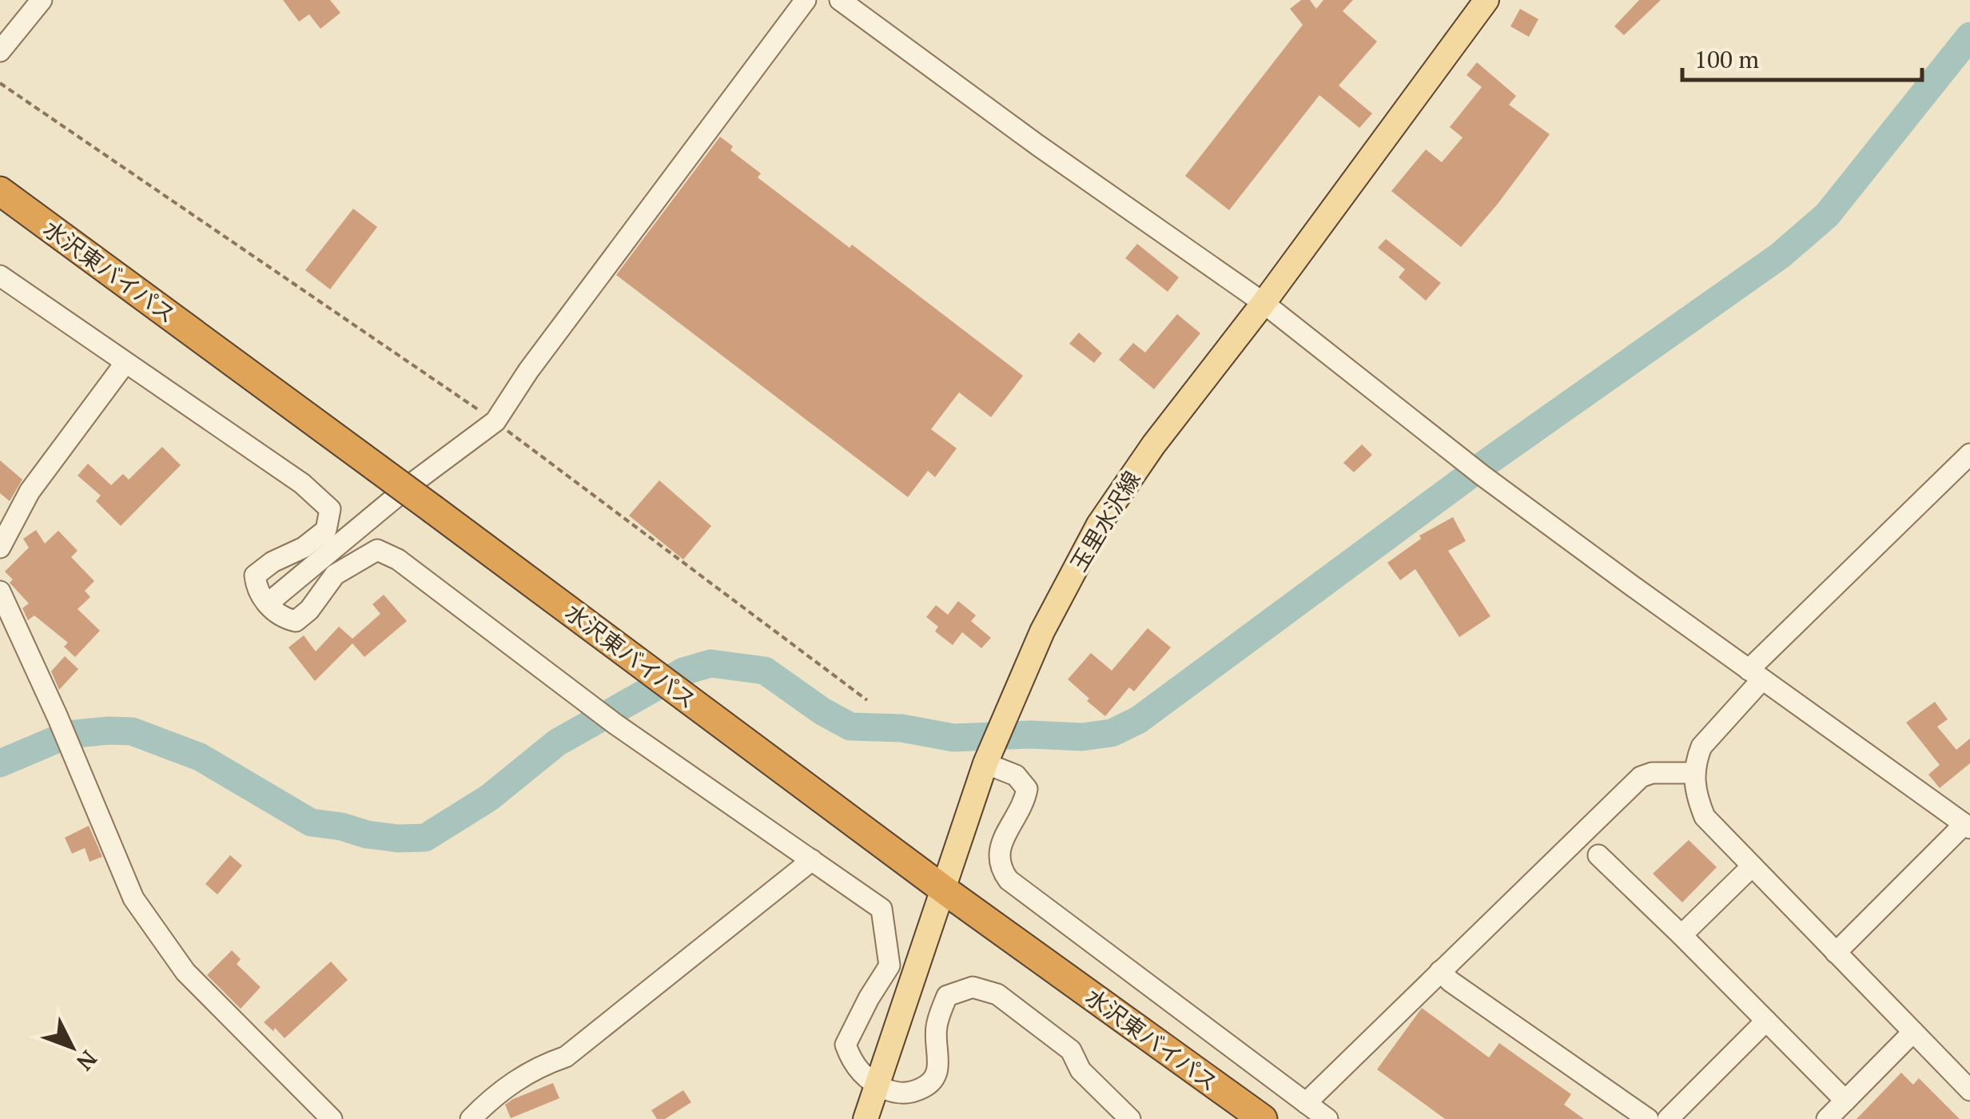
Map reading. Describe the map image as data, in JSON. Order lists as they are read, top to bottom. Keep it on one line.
{"streets":{"highway":["水沢東バイパス"],"main road":["玉里水沢線"]},"crossings":[["水沢東バイパス","玉里水沢線"]],"scale_bar":"100 m","north":"bottom right"}
